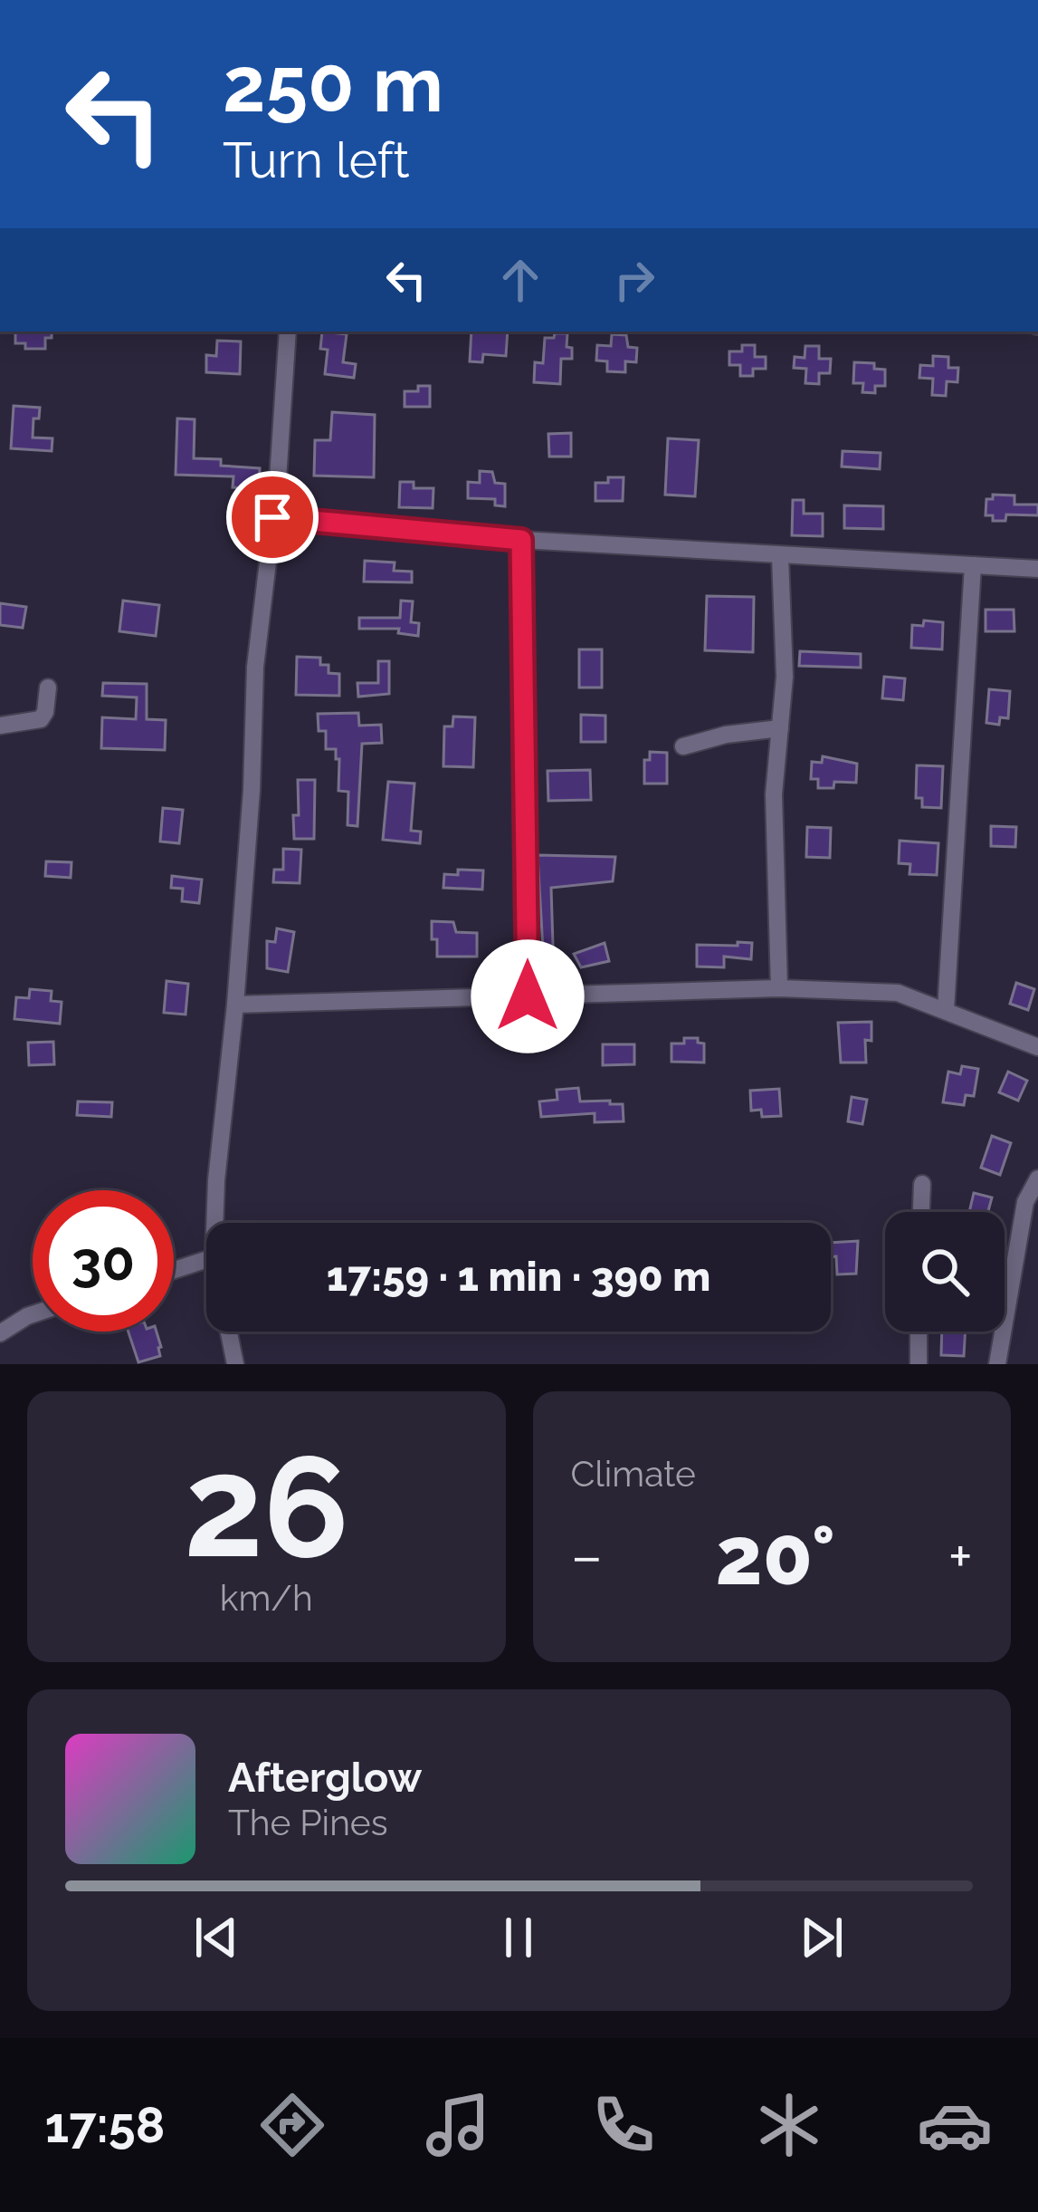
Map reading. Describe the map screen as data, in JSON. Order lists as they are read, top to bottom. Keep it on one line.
{"page":{"turn":["250 m","Turn left"],"limit":"30","trip":"17:59 · 1 min · 390 m","tile":[["26","km/h"],"Climate"],"heat":["−","20°","+"],"song":["Afterglow","The Pines"],"tabs":"17:58"}}
